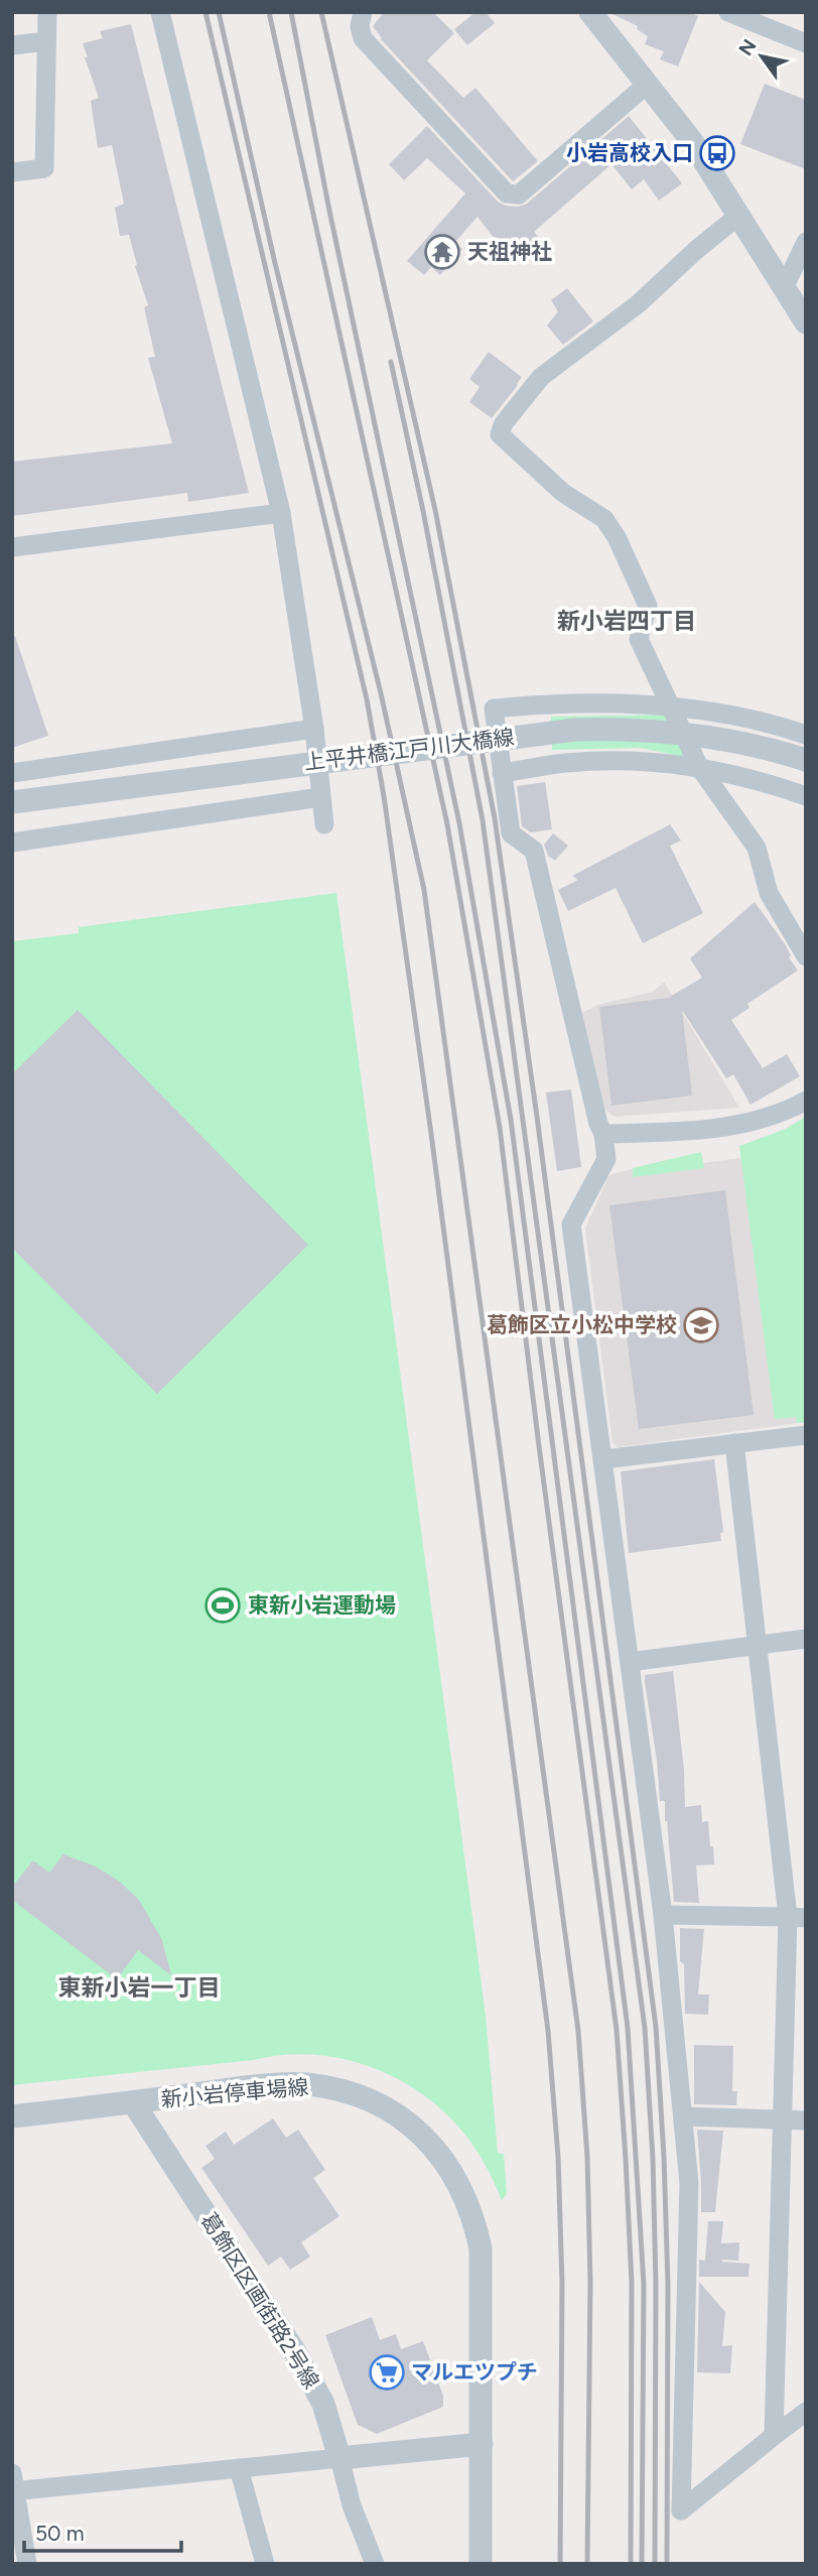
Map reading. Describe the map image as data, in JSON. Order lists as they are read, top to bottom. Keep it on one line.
{"streets":{"street":["上平井橋江戸川大橋線","新小岩停車場線","葛飾区区画街路2号線"]},"crossings":[["新小岩停車場線","葛飾区区画街路2号線"]],"districts":["新小岩四丁目","東新小岩一丁目"],"places":{"bus stop":["小岩高校入口"],"temple":["天祖神社"],"school or university":["葛飾区立小松中学校"],"sports":["東新小岩運動場"],"supermarket":["マルエツプチ"]},"scale_bar":"50 m","north":"top left"}
